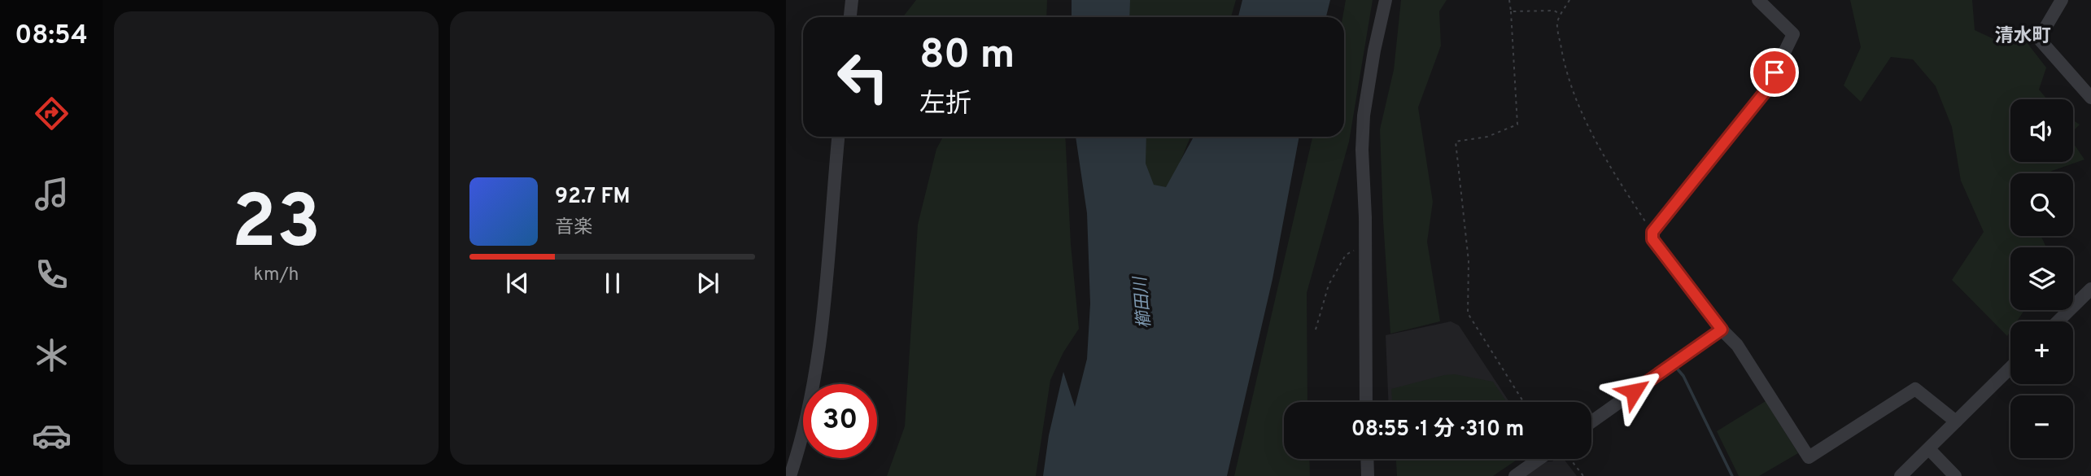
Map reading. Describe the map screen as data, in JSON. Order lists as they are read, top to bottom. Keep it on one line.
{"districts":["清水町"],"water":["櫛田川"],"page":{"tabs":"08:54","tile":["23","km/h"],"turn":["80 m","左折"],"map_buttons":["+","−"],"song":["92.7 FM","音楽"],"limit":"30","trip":"08:55 · 1 分 · 310 m"}}
